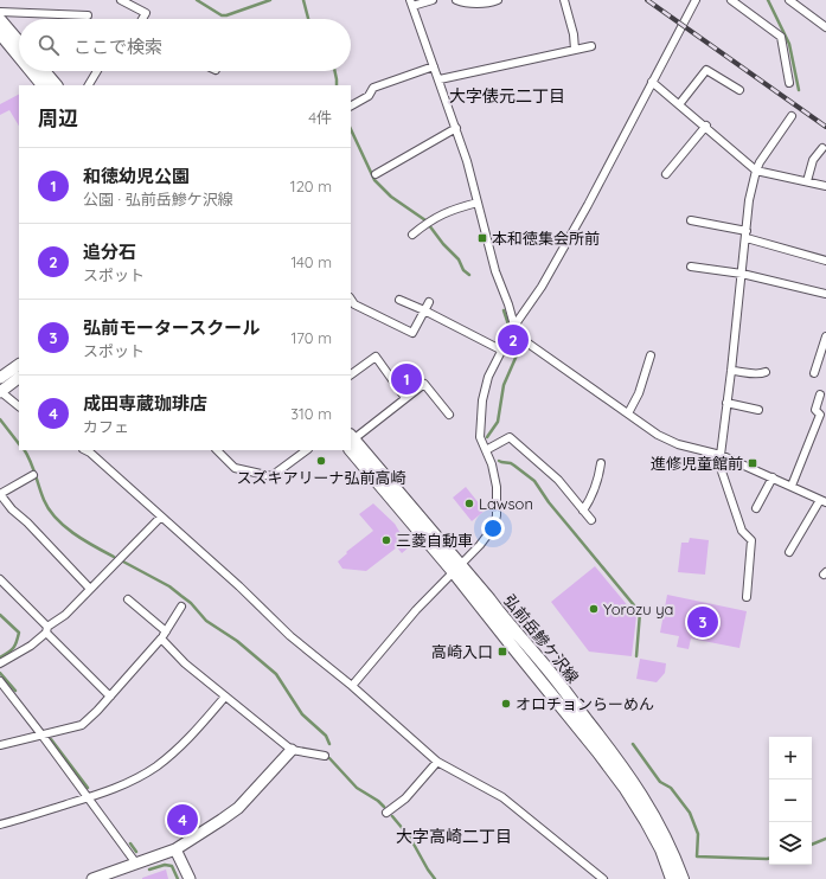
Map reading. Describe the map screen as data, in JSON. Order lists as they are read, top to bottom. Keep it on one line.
{"streets":{"main road":["弘前岳鰺ケ沢線"]},"districts":["大字俵元二丁目","大字高崎二丁目"],"places":{"transit":["本和徳集会所前","進修児童館前","高崎入口"],"other":["スズキアリーナ弘前高崎","Lawson","三菱自動車","Yorozu ya","オロチョンらーめん"]},"page":{"search":"ここで検索","heading":["周辺","4件"],"list":[{"mark":"1","name":"和徳幼児公園","note":"公園 · 弘前岳鰺ケ沢線","value":"120 m"},{"mark":"2","name":"追分石","note":"スポット","value":"140 m"},{"mark":"3","name":"弘前モータースクール","note":"スポット","value":"170 m"},{"mark":"4","name":"成田専蔵珈琲店","note":"カフェ","value":"310 m"}],"pins":["2","1","3","4"],"map_buttons":["+","−"]}}
